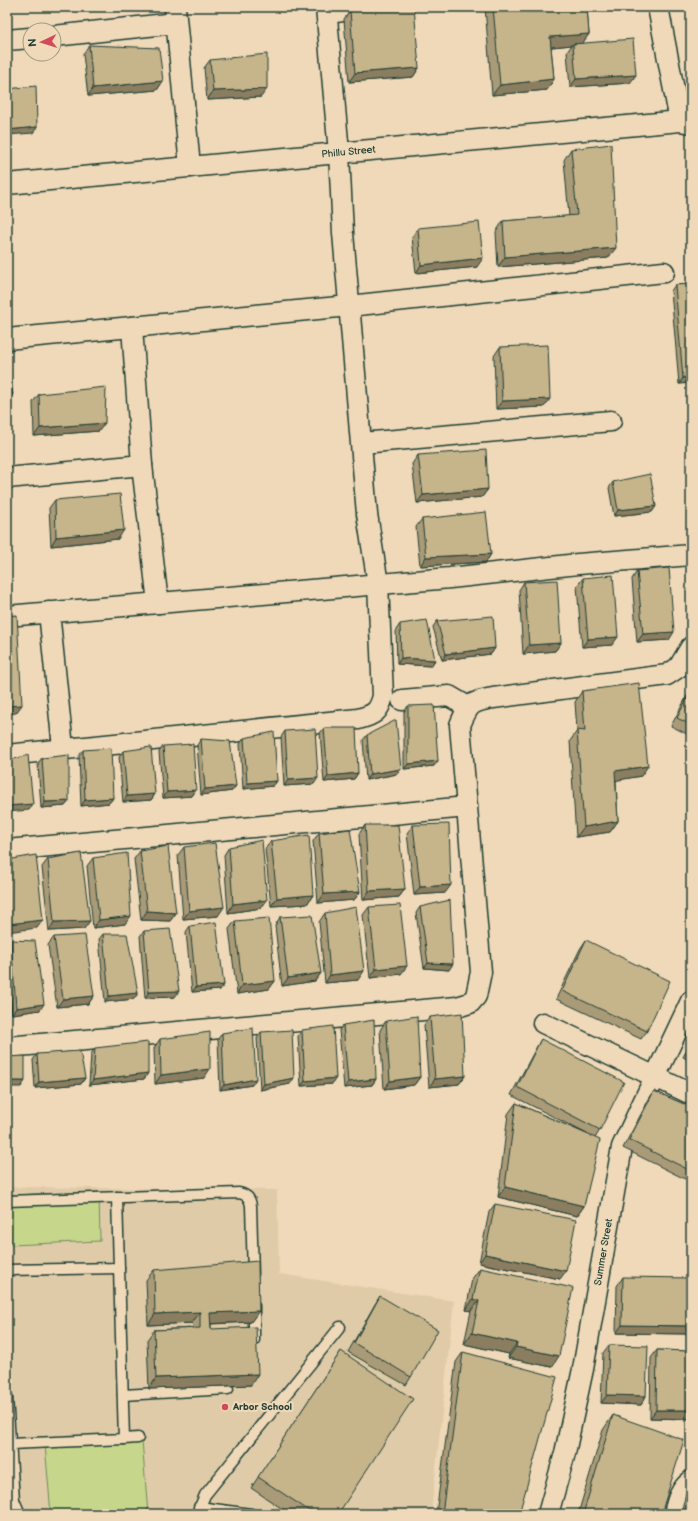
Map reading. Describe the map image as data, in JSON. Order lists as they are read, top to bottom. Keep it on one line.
{"streets":{"street":["Phillu Street","Summer Street"]},"places":["Arbor School"],"north":"left"}
